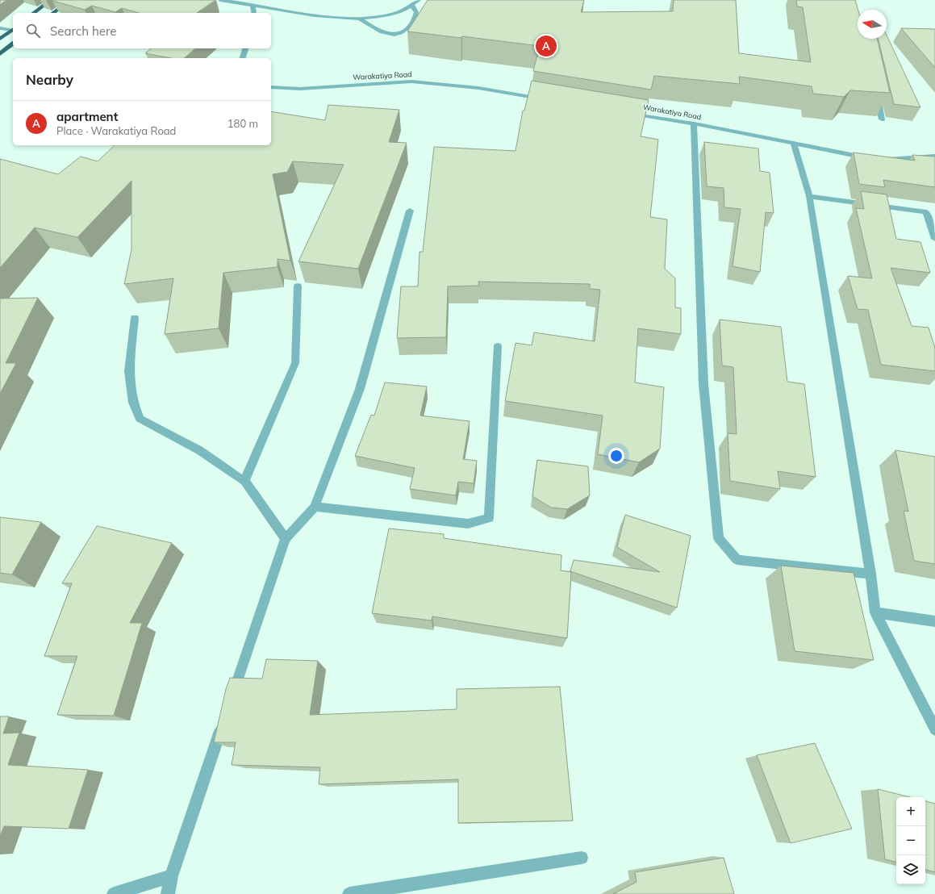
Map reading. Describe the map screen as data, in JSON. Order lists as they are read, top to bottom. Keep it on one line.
{"streets":{"street":["Warakatiya Road"]},"north":"left","page":{"search":"Search here","pins":"A","heading":"Nearby","list":[{"mark":"A","name":"apartment","note":"Place · Warakatiya Road","value":"180 m"}],"map_buttons":["+","−"]}}
